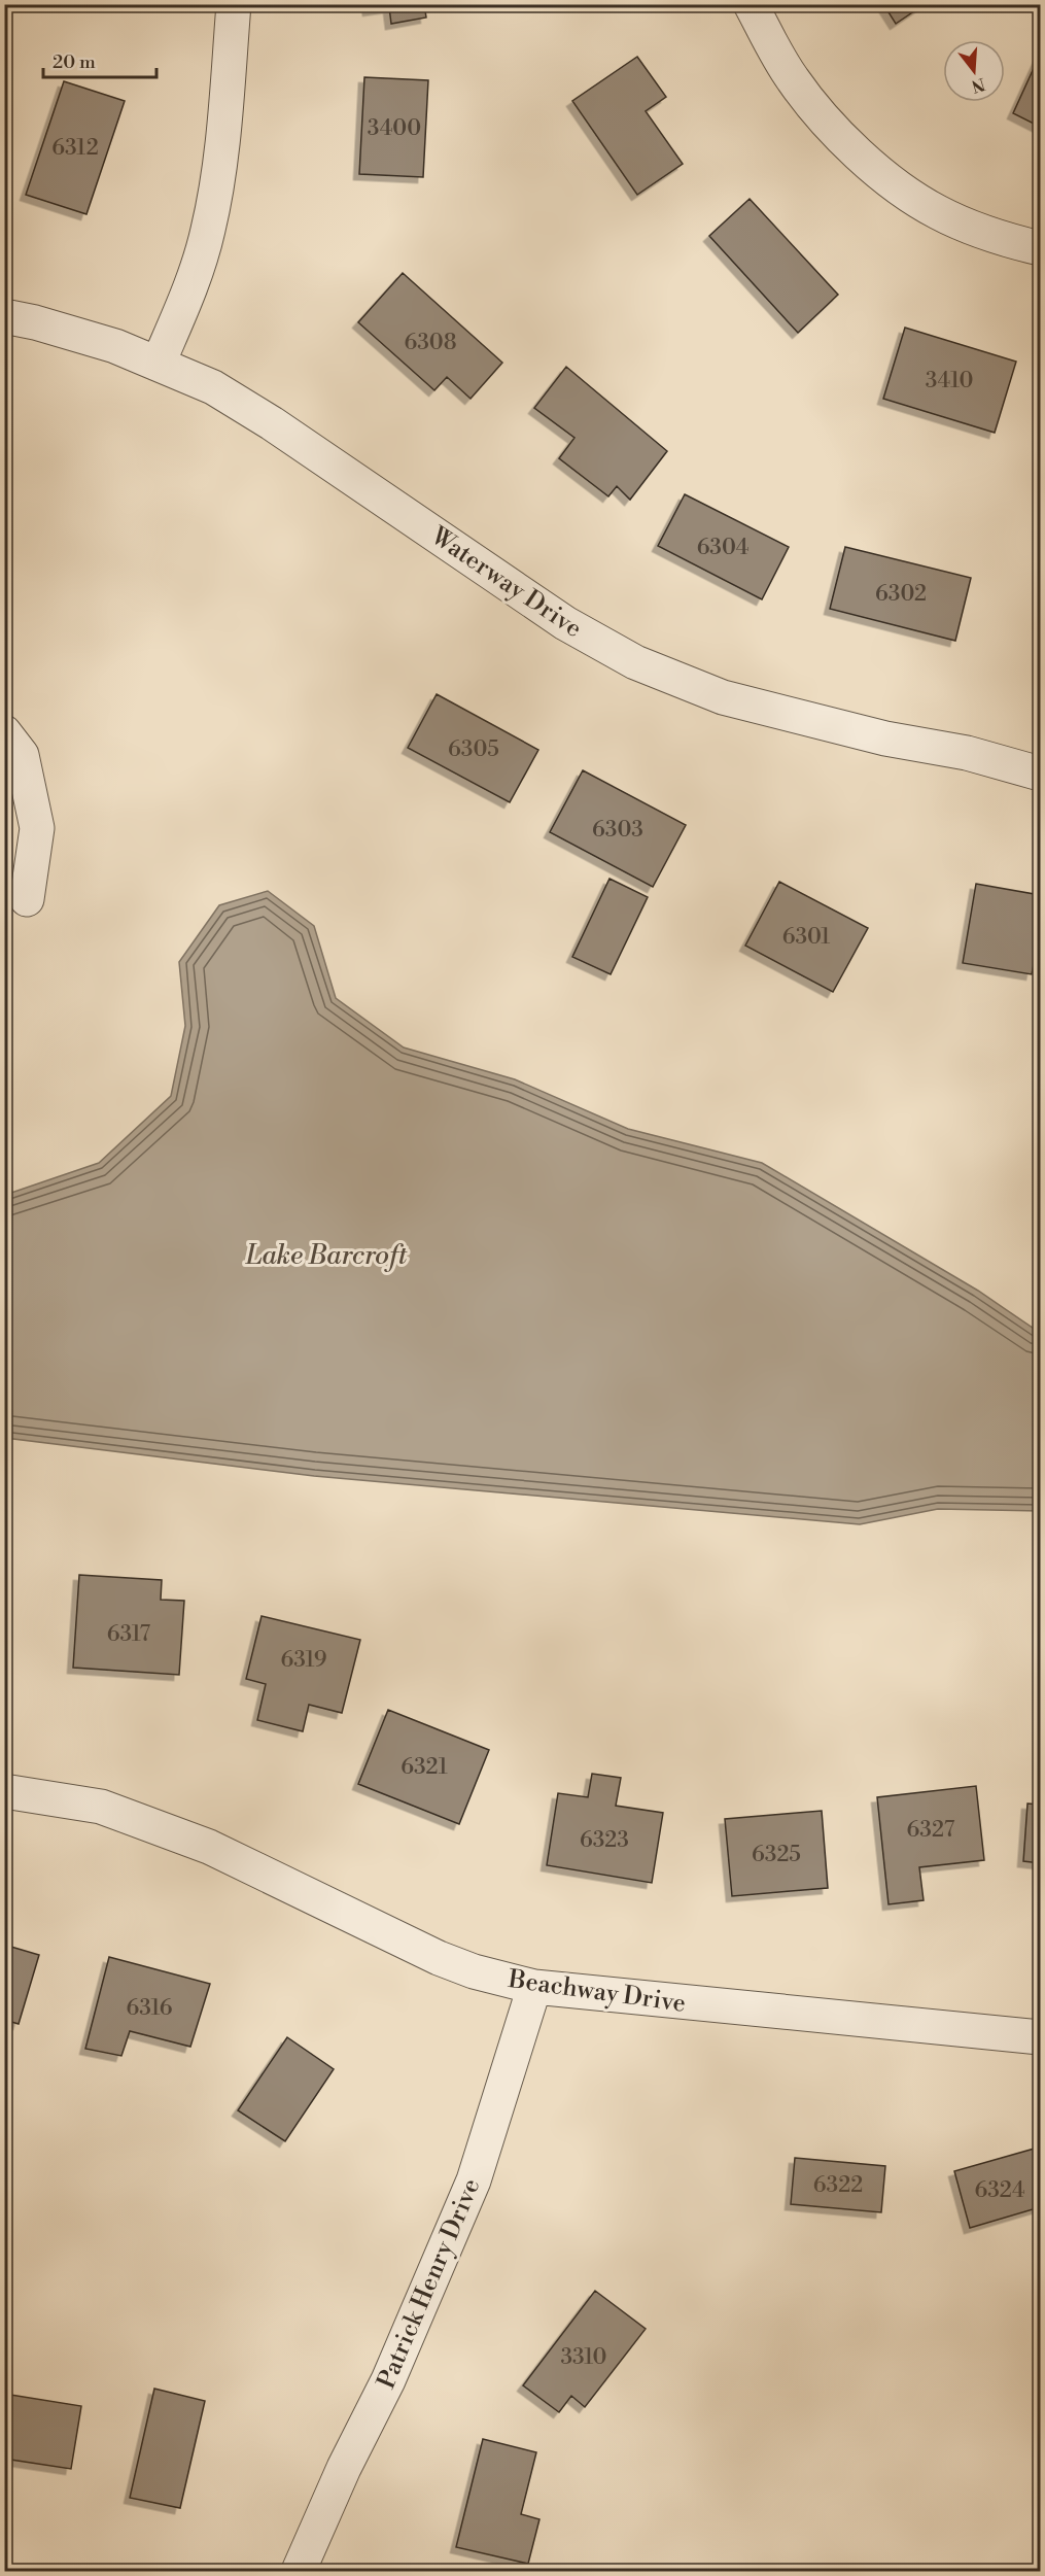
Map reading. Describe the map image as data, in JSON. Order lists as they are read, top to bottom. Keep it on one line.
{"streets":{"street":["Waterway Drive","Beachway Drive","Patrick Henry Drive"]},"crossings":[["Beachway Drive","Patrick Henry Drive"]],"water":["Lake Barcroft"],"house_numbers":["3400","6312","6308","3410","6304","6302","6305","6303","6301","6317","6319","6321","6327","6323","6325","6316","6322","6324","3310"],"scale_bar":"20 m","north":"bottom"}
